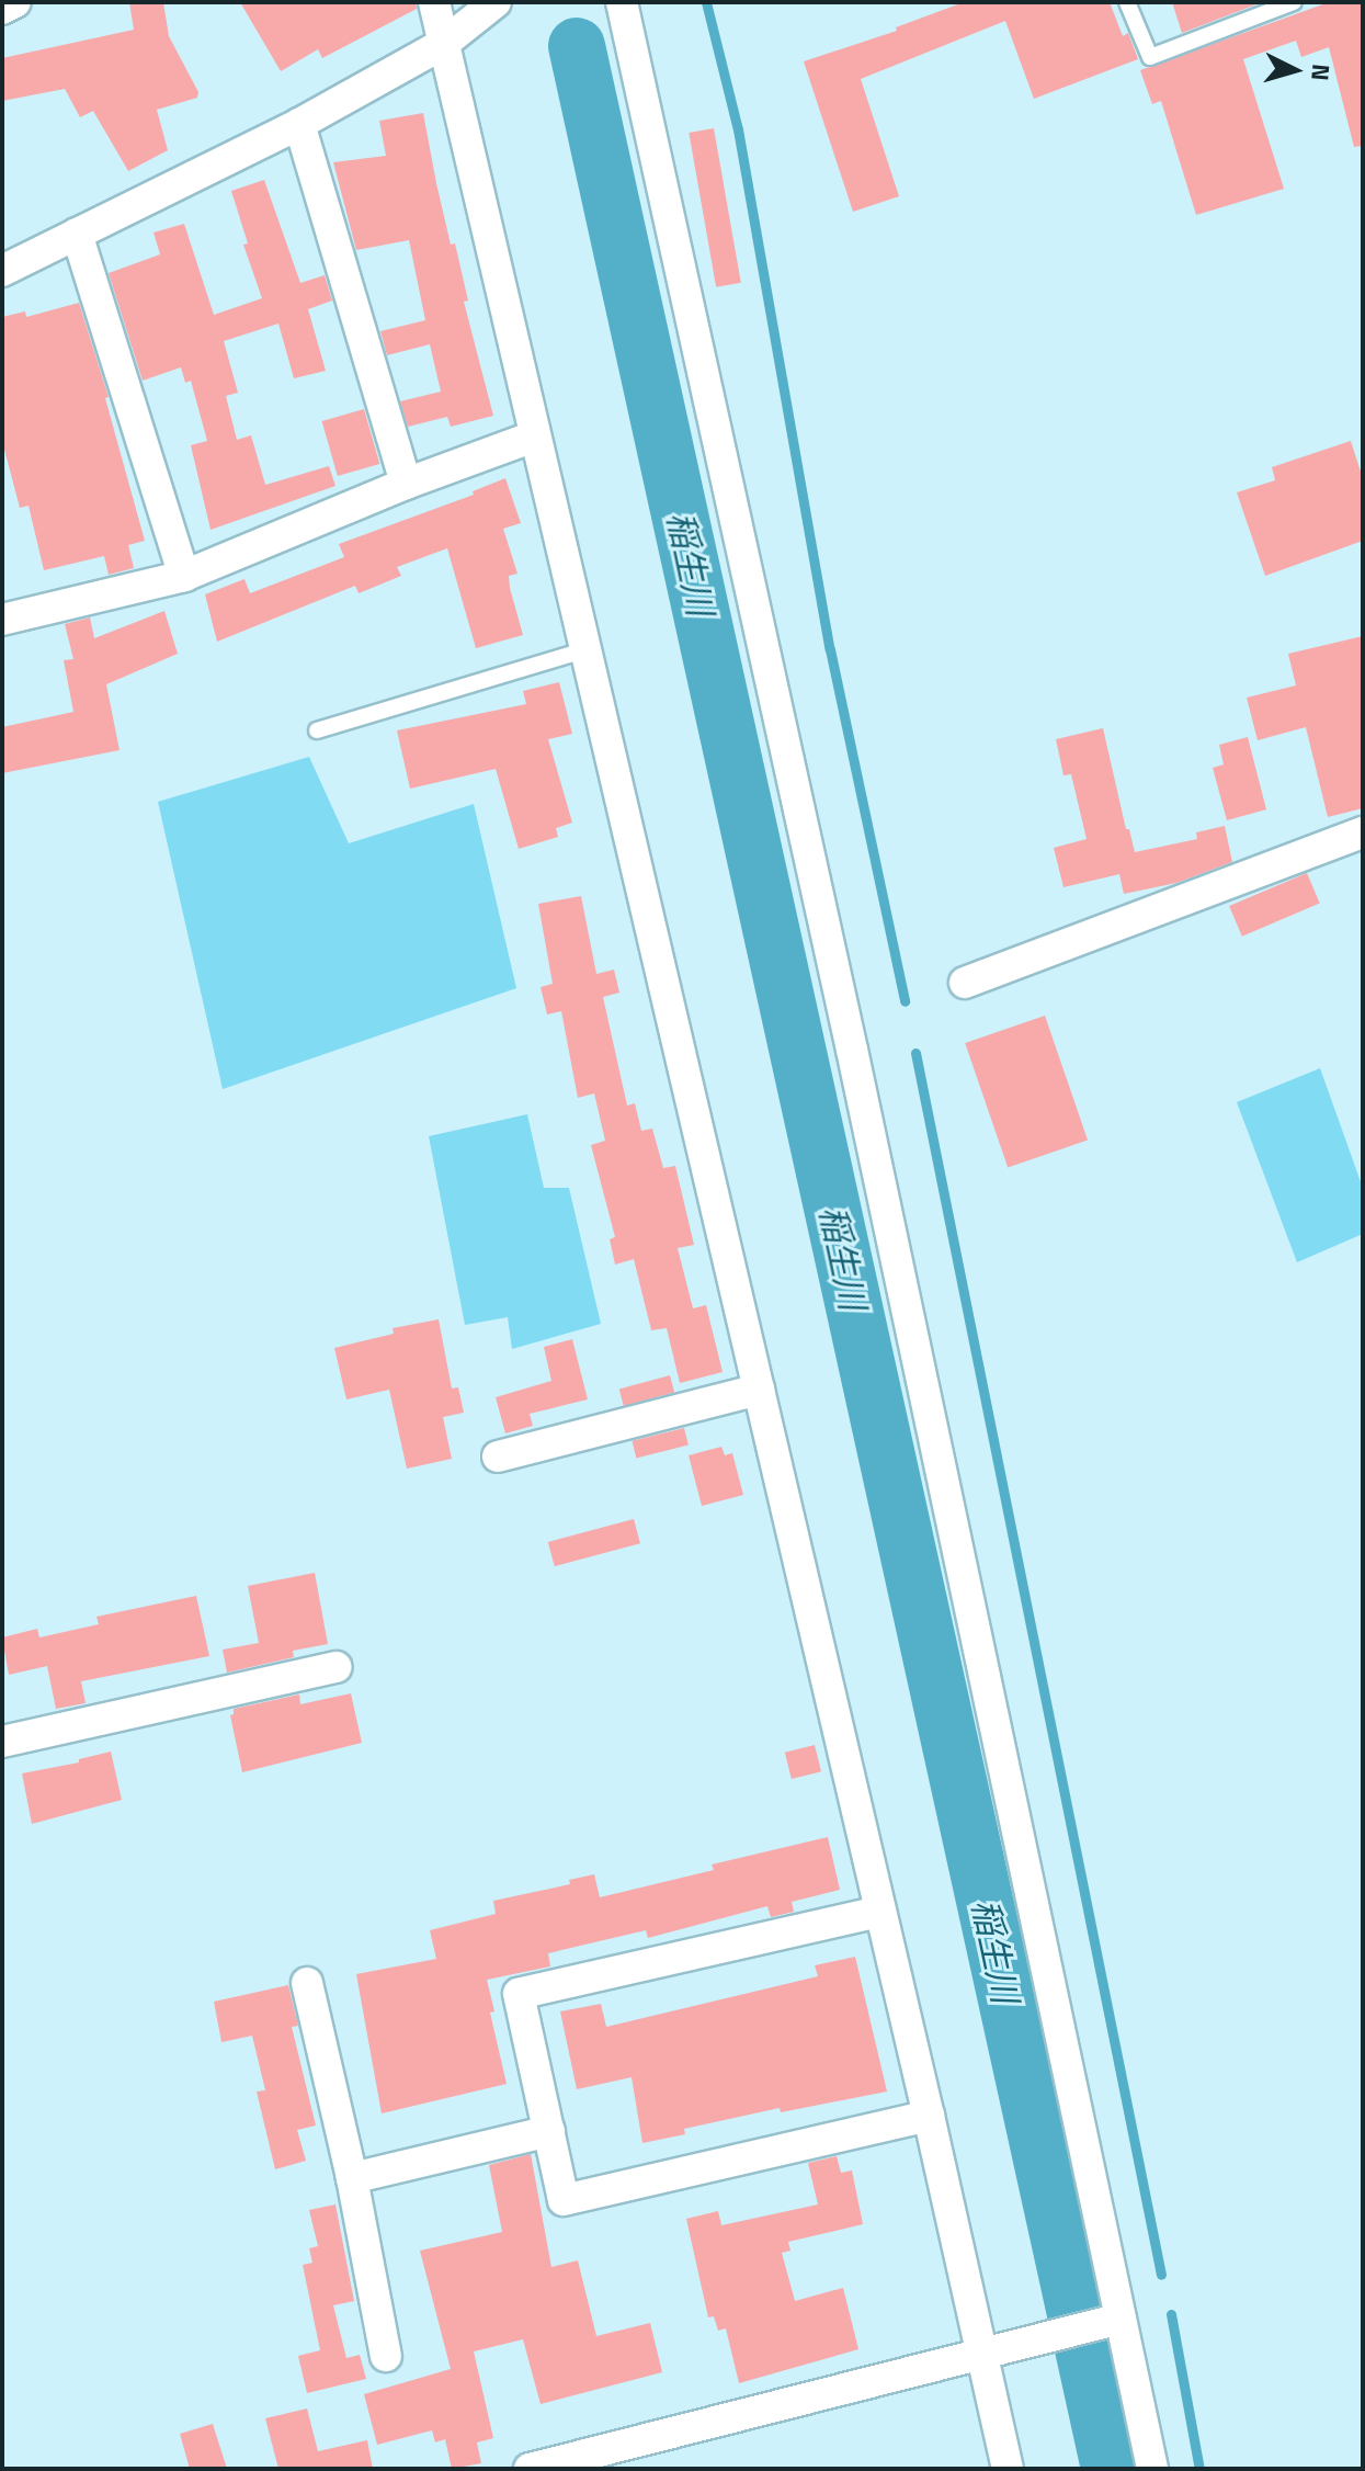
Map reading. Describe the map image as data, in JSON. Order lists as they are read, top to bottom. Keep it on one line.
{"water":["稲生川"],"north":"right"}
